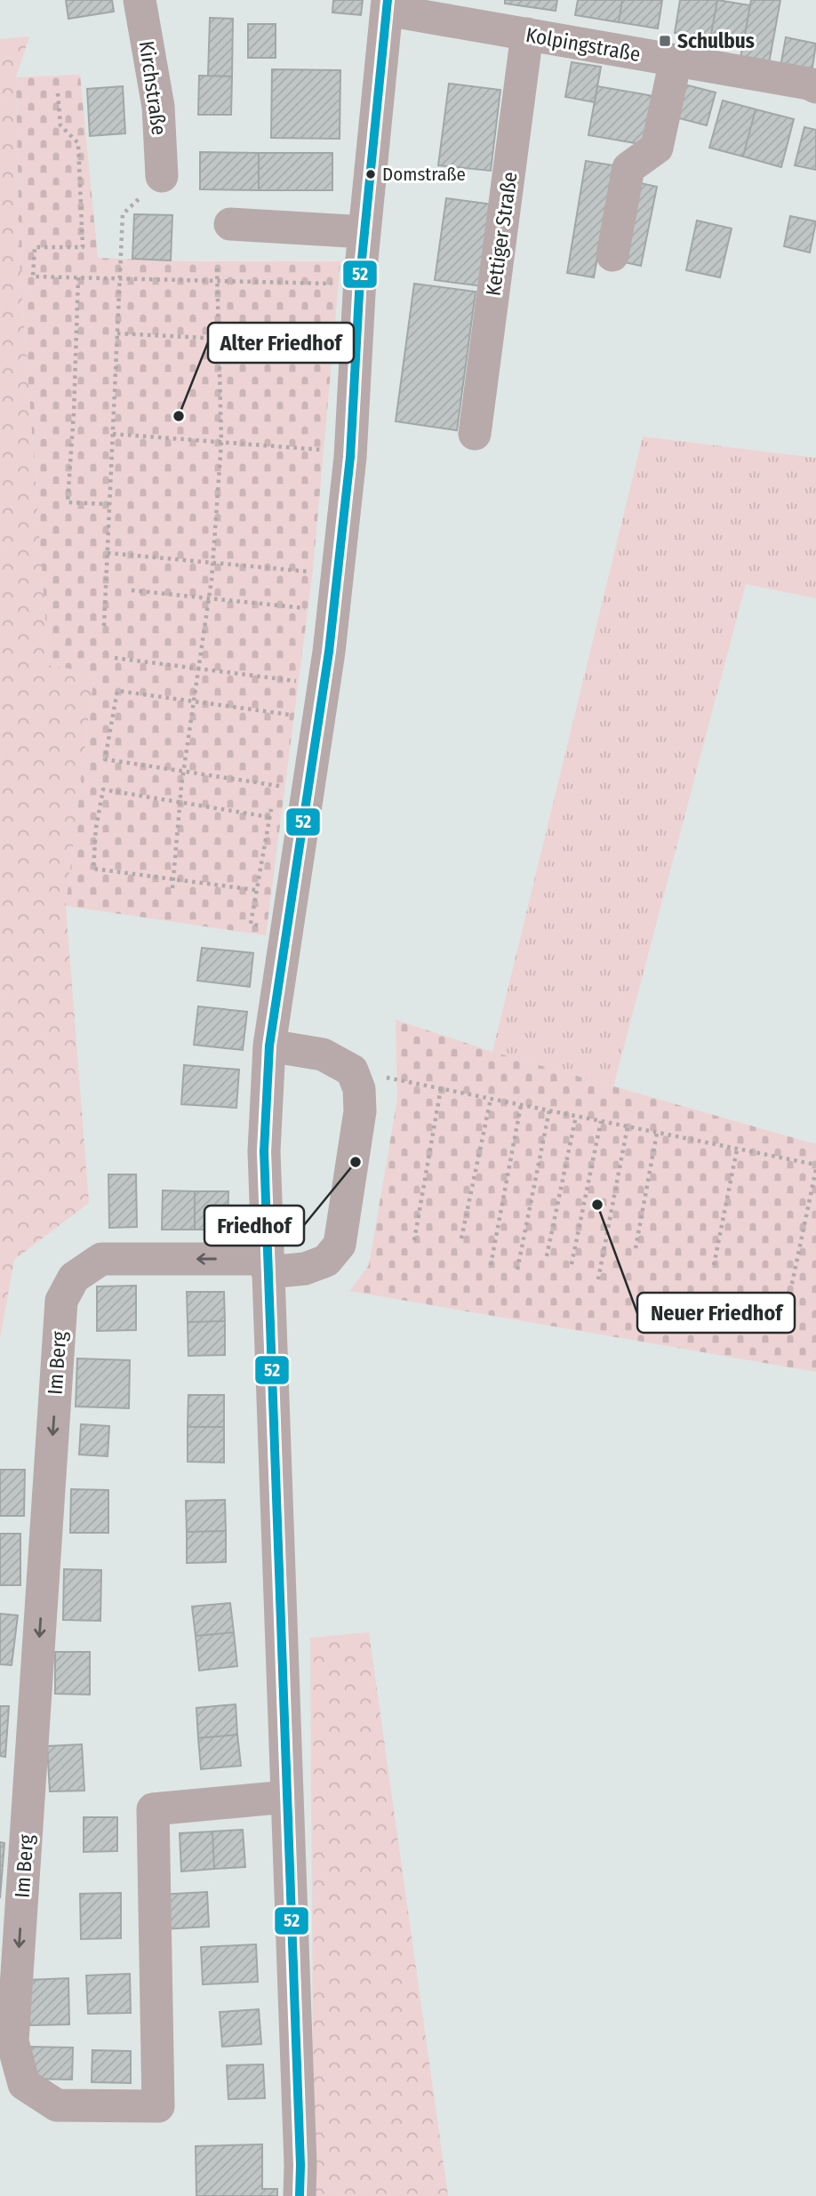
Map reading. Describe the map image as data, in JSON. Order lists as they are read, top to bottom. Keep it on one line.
{"streets":{"street":["Kolpingstraße","Kirchstraße","Kettiger Straße","Im Berg"]},"crossings":[["Kolpingstraße","Kettiger Straße"]],"places":{"transit":["Schulbus"],"other":["Domstraße","Alter Friedhof","Friedhof","Neuer Friedhof"]},"lines":["transit line 52"]}
